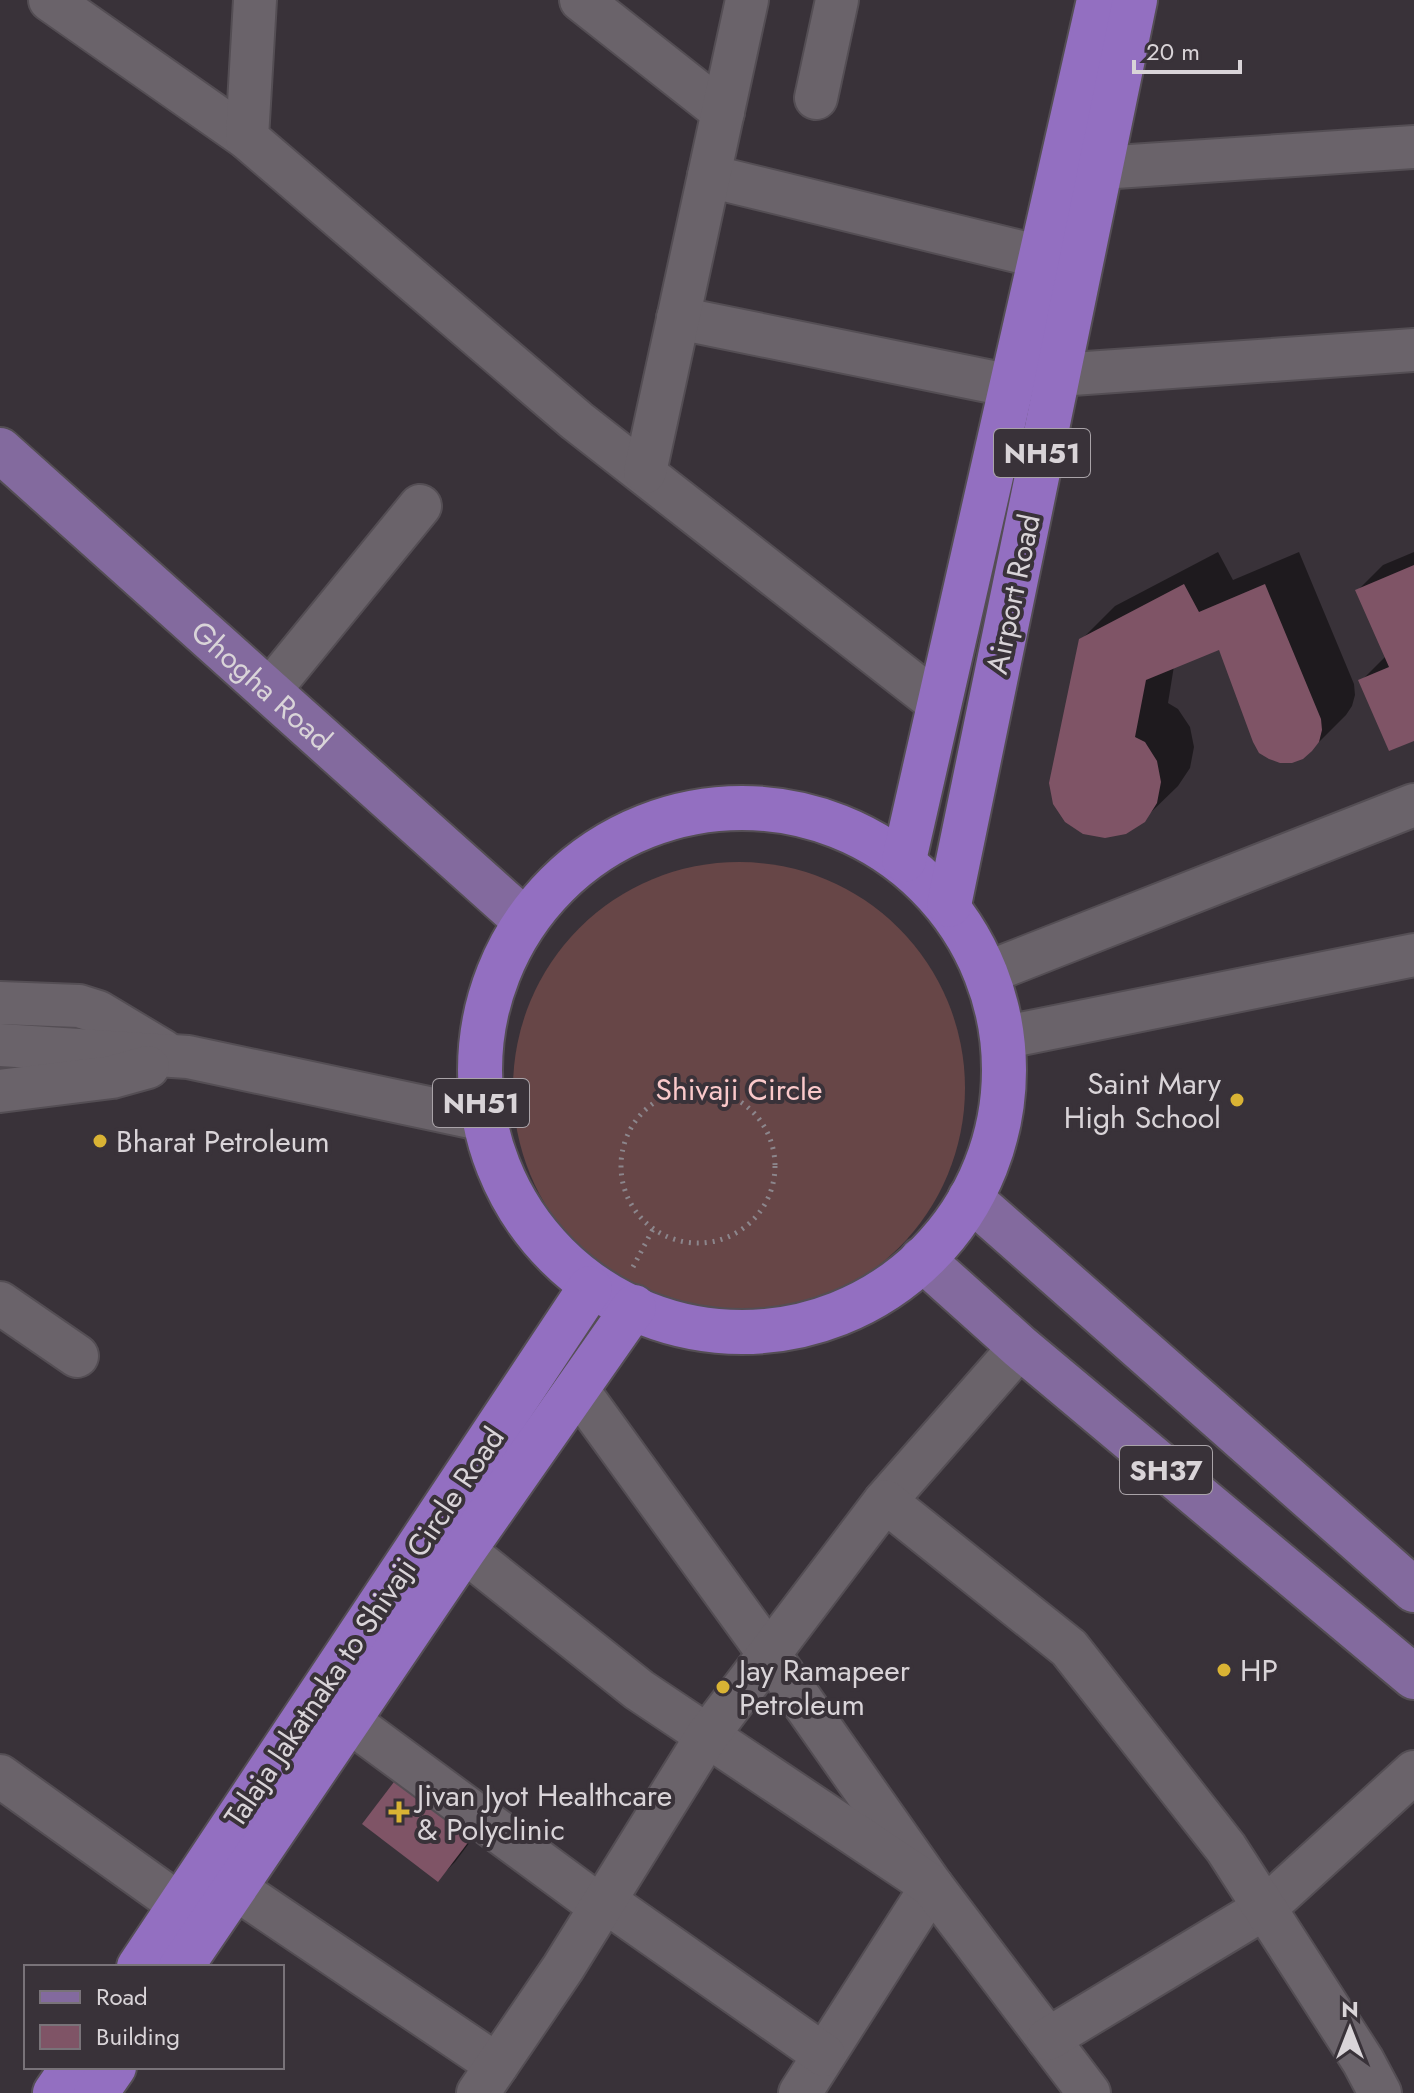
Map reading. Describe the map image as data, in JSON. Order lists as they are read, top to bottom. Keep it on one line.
{"streets":{"highway":["NH51","Airport Road","Talaja Jakatnaka to Shivaji Circle Road"],"main road":["Ghogha Road","SH37"]},"crossings":[["NH51","Airport Road"],["NH51","Ghogha Road"],["NH51","SH37"],["NH51","Talaja Jakatnaka to Shivaji Circle Road"]],"parks":["Shivaji Circle"],"places":{"other":["Saint Mary High School","Bharat Petroleum","HP","Jay Ramapeer Petroleum"],"health":["Jivan Jyot Healthcare & Polyclinic"]},"legend":["Road","Building"],"scale_bar":"20 m","north":"top"}
